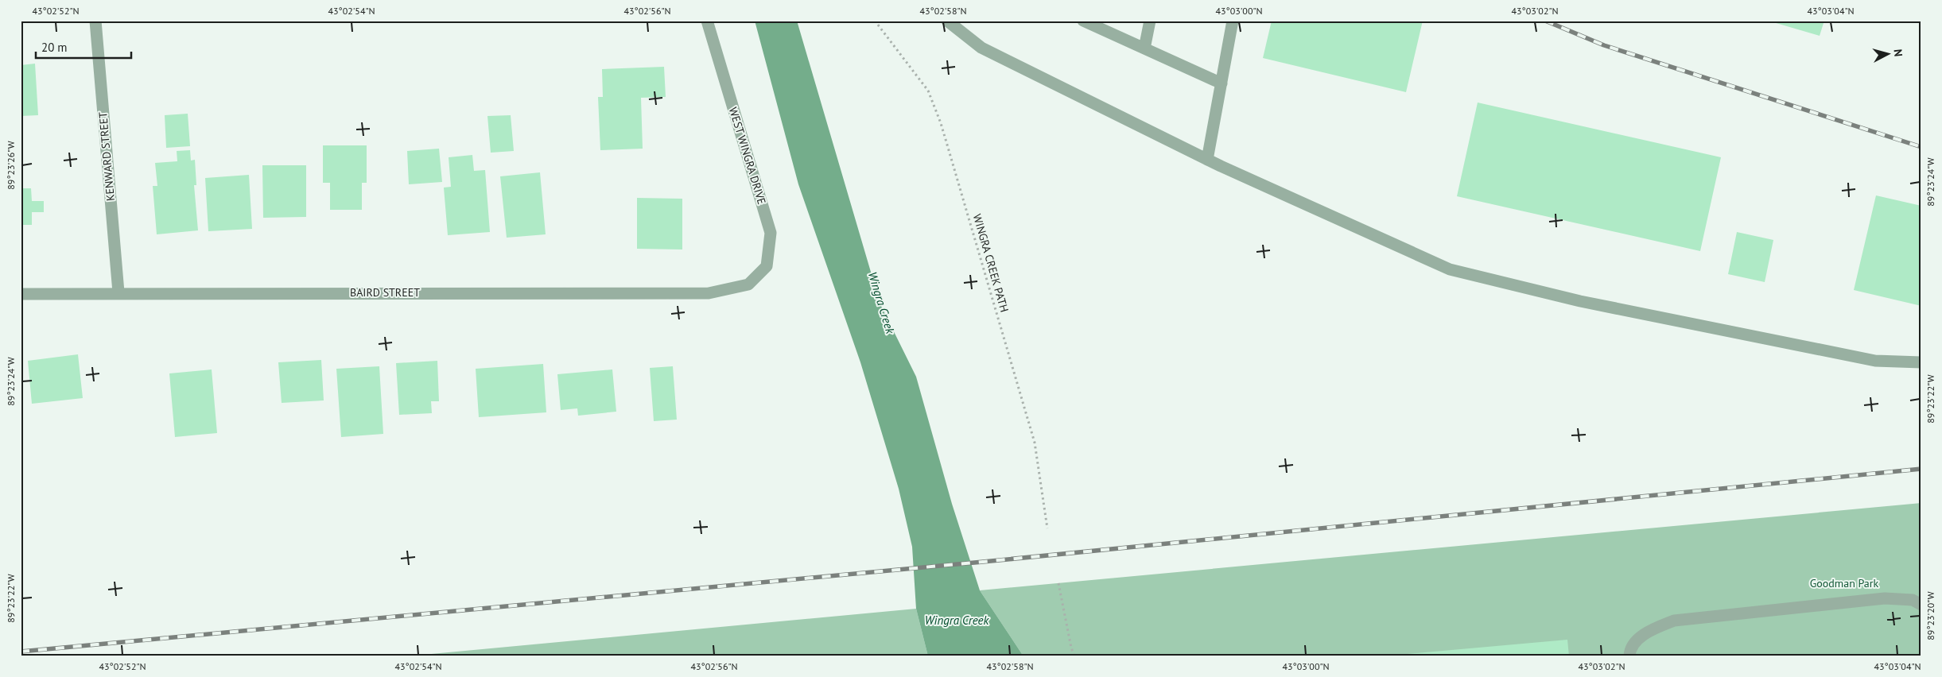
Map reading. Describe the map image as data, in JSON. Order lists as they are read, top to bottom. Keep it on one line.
{"streets":{"street":["WEST WINGRA DRIVE","KENWARD STREET","BAIRD STREET"],"path":["WINGRA CREEK PATH"]},"crossings":[["WEST WINGRA DRIVE","BAIRD STREET"],["KENWARD STREET","BAIRD STREET"]],"water":["Wingra Creek"],"parks":["Goodman Park"],"scale_bar":"20 m","north":"right","coordinates":["43°02'52\"N","43°02'54\"N","43°02'56\"N","43°02'58\"N","43°03'00\"N","43°03'02\"N","43°03'04\"N","89°23'26\"W","89°23'24\"W","89°23'22\"W","89°23'20\"W"]}
